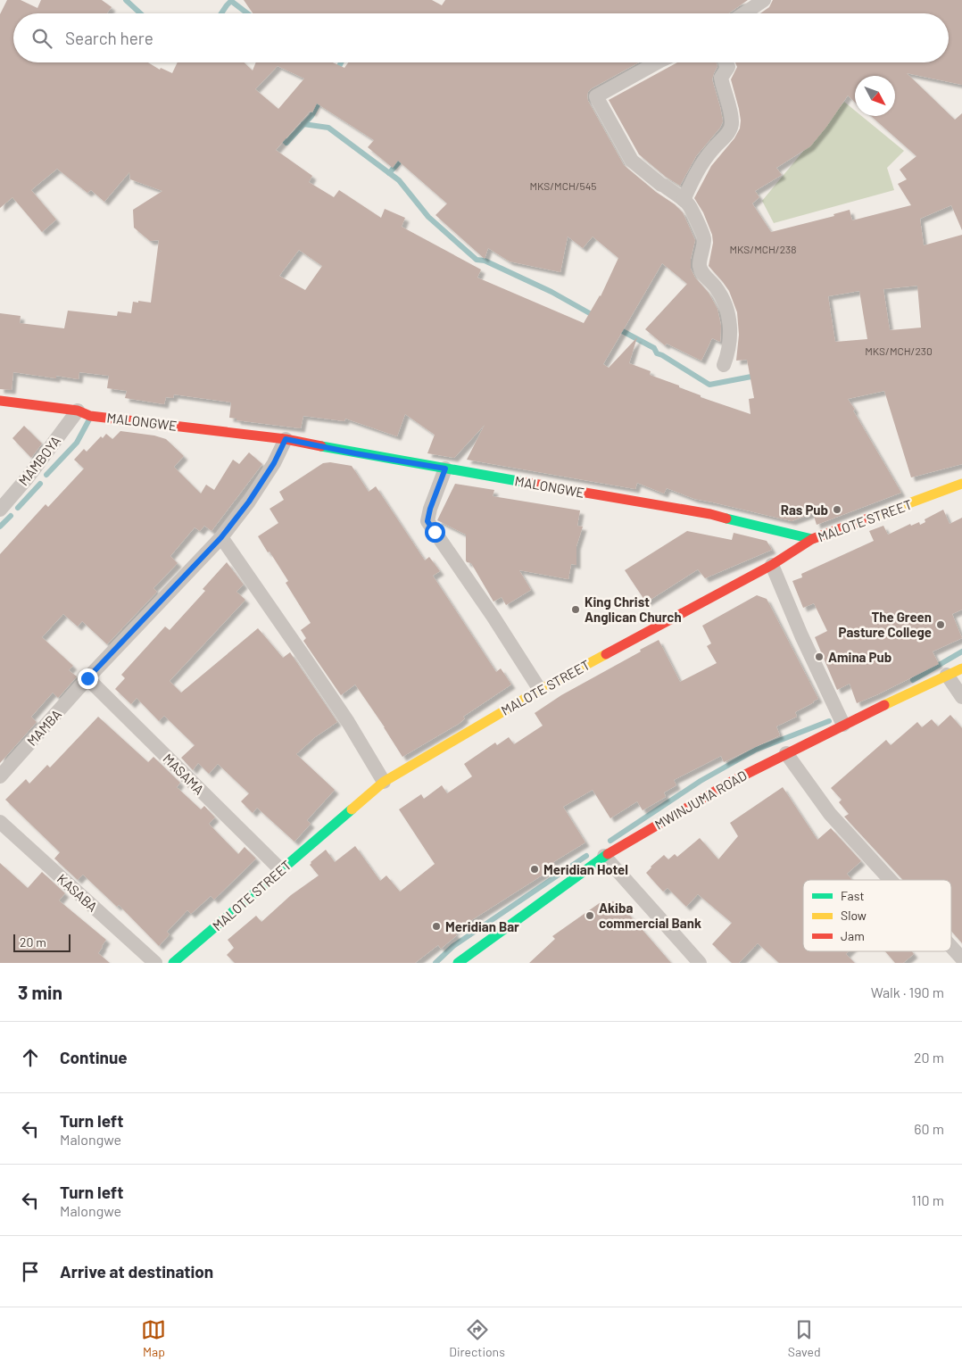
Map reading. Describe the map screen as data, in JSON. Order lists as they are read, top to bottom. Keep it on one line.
{"streets":{"street":["MALONGWE","MAMBOYA","MALOTE STREET","MAMBA","MASAMA","MWINJUMA ROAD","KASABA"]},"crossings":[["MALONGWE","MAMBOYA"],["MALONGWE","MALOTE STREET"],["MALOTE STREET","MASAMA"],["MAMBA","MASAMA"]],"places":["Ras Pub","King Christ Anglican Church","The Green Pasture College","Amina Pub","Meridian Hotel","Akiba commercial Bank","Meridian Bar"],"house_numbers":["MKS/MCH/545","MKS/MCH/238","MKS/MCH/230"],"legend":["Fast","Slow","Jam"],"scale_bar":"20 m","north":"bottom right","page":{"search":"Search here","scale":"20 m","heading":["3 min","Walk · 190 m"],"list":[["Continue","20 m"],["Turn left","Malongwe","60 m"],["Turn left","Malongwe","110 m"],"Arrive at destination"],"nav":["Map","Directions","Saved"]}}
